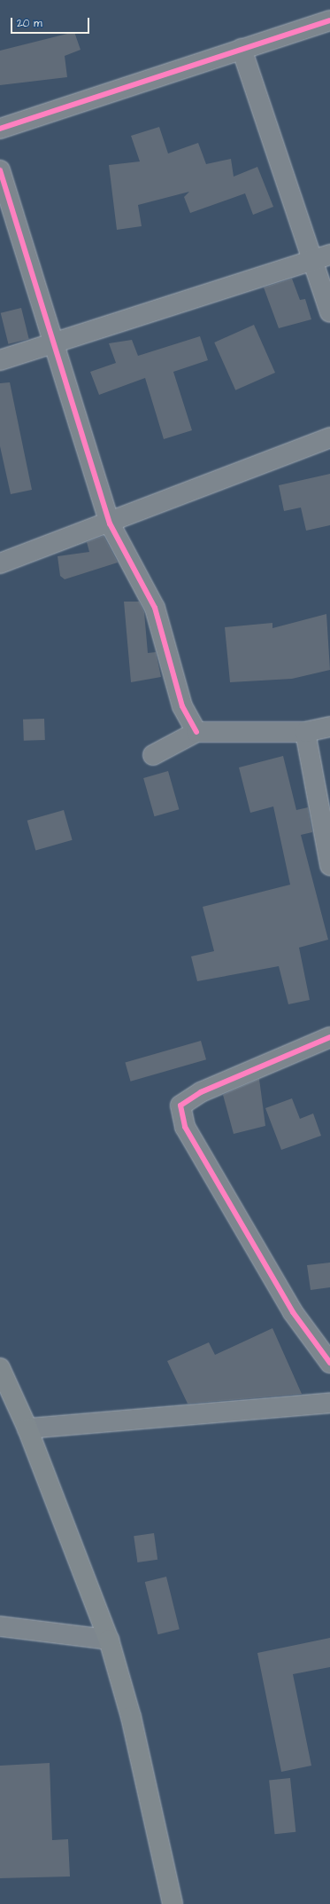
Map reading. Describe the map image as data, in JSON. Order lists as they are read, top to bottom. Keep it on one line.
{"scale_bar":"20 m"}
